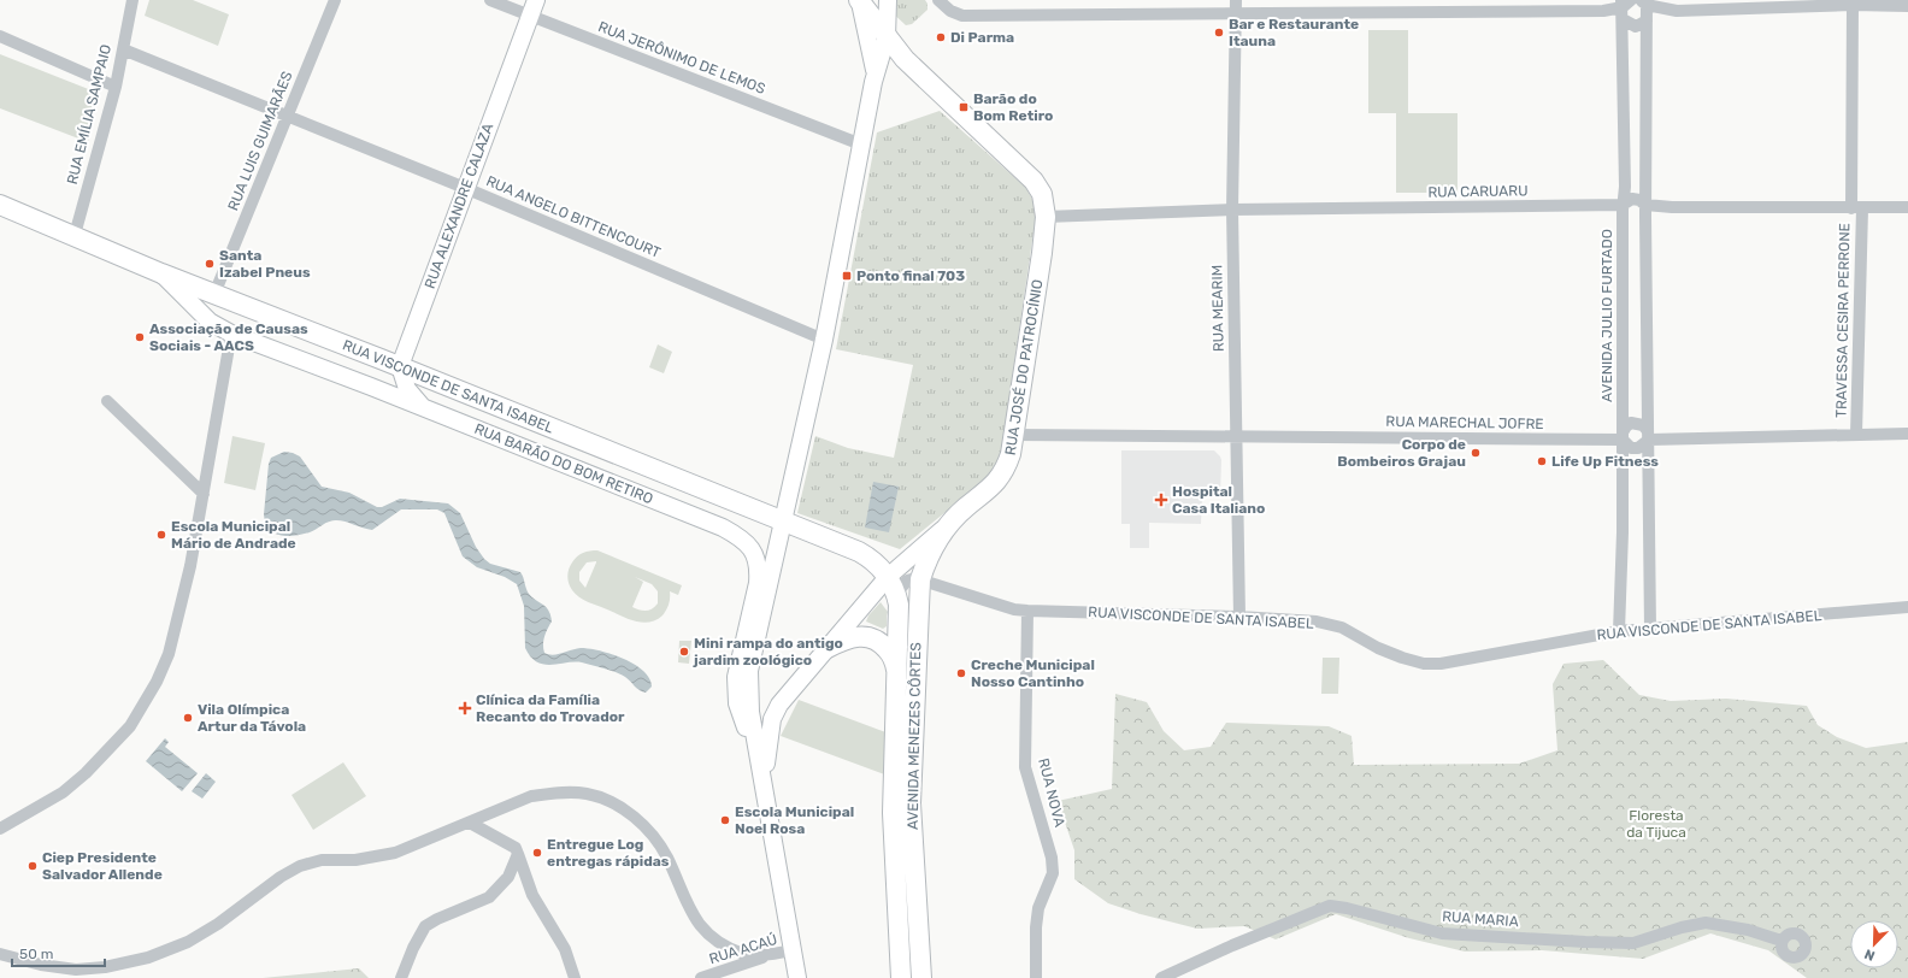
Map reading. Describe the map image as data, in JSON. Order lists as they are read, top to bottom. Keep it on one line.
{"streets":{"main road":["RUA ALEXANDRE CALAZA","RUA JOSÉ DO PATROCÍNIO","RUA VISCONDE DE SANTA ISABEL","RUA BARÃO DO BOM RETIRO","AVENIDA MENEZES CÔRTES"],"street":["RUA JERÔNIMO DE LEMOS","RUA EMÍLIA SAMPAIO","RUA LUIS GUIMARÃES","RUA CARUARU","RUA ANGELO BITTENCOURT","RUA MEARIM","AVENIDA JULIO FURTADO","TRAVESSA CESIRA PERRONE","RUA MARECHAL JOFRE","RUA NOVA","RUA MARIA","RUA ACAÚ"]},"crossings":[["RUA JERÔNIMO DE LEMOS","RUA ALEXANDRE CALAZA"],["RUA JERÔNIMO DE LEMOS","RUA BARÃO DO BOM RETIRO"],["RUA EMÍLIA SAMPAIO","RUA ANGELO BITTENCOURT"],["RUA EMÍLIA SAMPAIO","RUA VISCONDE DE SANTA ISABEL"],["RUA LUIS GUIMARÃES","RUA ANGELO BITTENCOURT"],["RUA LUIS GUIMARÃES","RUA VISCONDE DE SANTA ISABEL"],["RUA CARUARU","RUA MEARIM"],["RUA CARUARU","AVENIDA JULIO FURTADO"],["RUA CARUARU","TRAVESSA CESIRA PERRONE"],["RUA CARUARU","RUA JOSÉ DO PATROCÍNIO"],["RUA ALEXANDRE CALAZA","RUA ANGELO BITTENCOURT"],["RUA ALEXANDRE CALAZA","RUA VISCONDE DE SANTA ISABEL"],["RUA ANGELO BITTENCOURT","RUA BARÃO DO BOM RETIRO"],["RUA MEARIM","RUA VISCONDE DE SANTA ISABEL"],["RUA MEARIM","RUA MARECHAL JOFRE"],["AVENIDA JULIO FURTADO","RUA VISCONDE DE SANTA ISABEL"],["AVENIDA JULIO FURTADO","RUA MARECHAL JOFRE"],["TRAVESSA CESIRA PERRONE","RUA MARECHAL JOFRE"],["RUA JOSÉ DO PATROCÍNIO","RUA VISCONDE DE SANTA ISABEL"],["RUA JOSÉ DO PATROCÍNIO","RUA MARECHAL JOFRE"],["RUA JOSÉ DO PATROCÍNIO","RUA BARÃO DO BOM RETIRO"],["RUA JOSÉ DO PATROCÍNIO","AVENIDA MENEZES CÔRTES"],["RUA VISCONDE DE SANTA ISABEL","RUA BARÃO DO BOM RETIRO"],["RUA VISCONDE DE SANTA ISABEL","AVENIDA MENEZES CÔRTES"],["RUA VISCONDE DE SANTA ISABEL","RUA NOVA"],["RUA BARÃO DO BOM RETIRO","RUA ACAÚ"]],"parks":["Floresta da Tijuca"],"places":{"other":["Bar e Restaurante Itauna","Di Parma","Santa Izabel Pneus","Associação de Causas Sociais - AACS","Corpo de Bombeiros Grajau","Life Up Fitness","Escola Municipal Mário de Andrade","Mini rampa do antigo jardim zoológico","Creche Municipal Nosso Cantinho","Vila Olímpica Artur da Távola","Escola Municipal Noel Rosa","Entregue Log entregas rápidas","Ciep Presidente Salvador Allende"],"transit":["Barão do Bom Retiro","Ponto final 703"],"health":["Hospital Casa Italiano","Clínica da Família Recanto do Trovador"]},"scale_bar":"50 m","north":"bottom left"}
